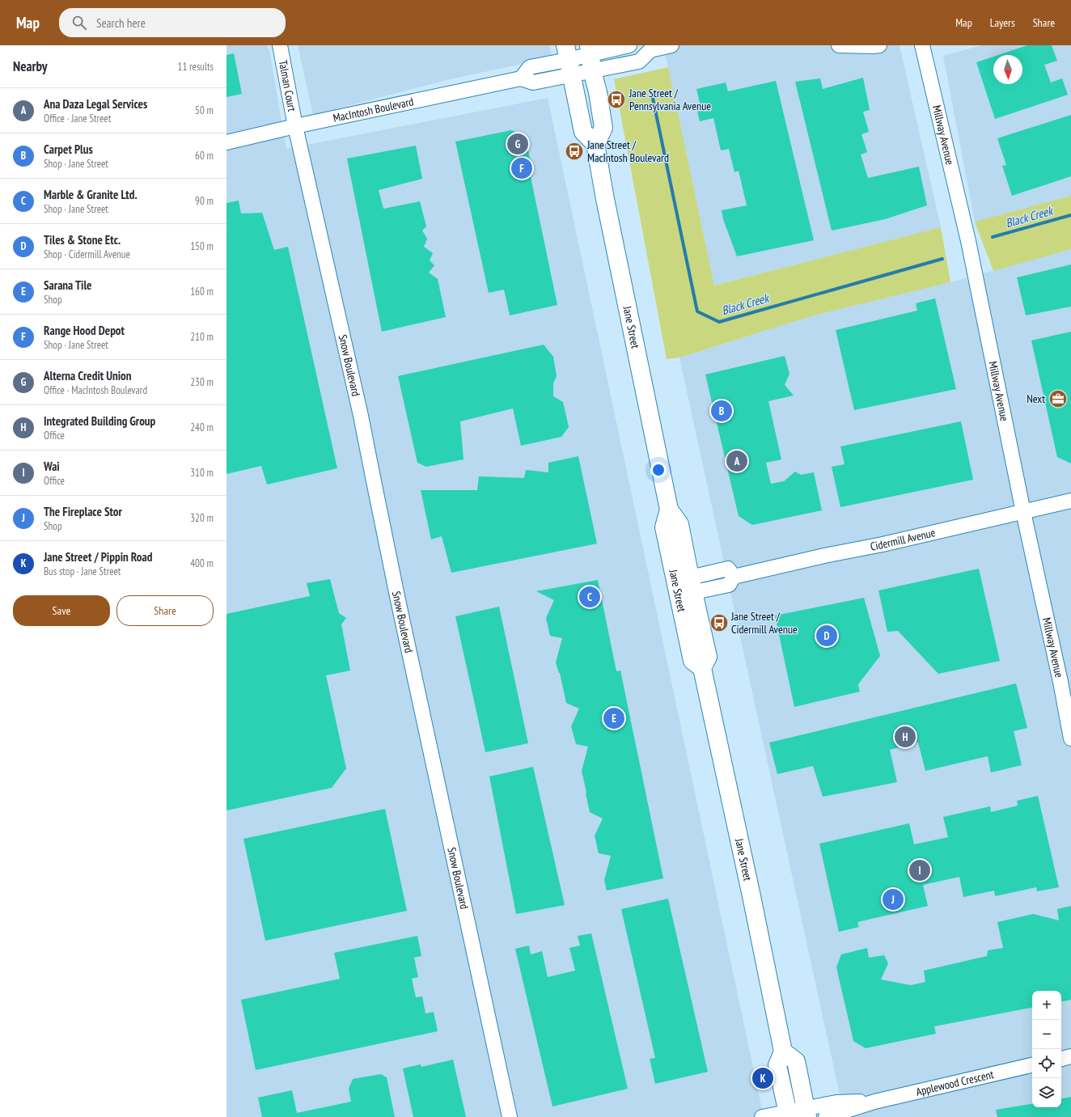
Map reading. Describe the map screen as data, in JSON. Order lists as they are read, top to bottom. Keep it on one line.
{"streets":{"main road":["Jane Street"],"street":["Talman Court","MacIntosh Boulevard","Millway Avenue","Snow Boulevard","Cidermill Avenue","Applewood Crescent"]},"crossings":[["Talman Court","MacIntosh Boulevard"],["Talman Court","Snow Boulevard"],["MacIntosh Boulevard","Snow Boulevard"],["Millway Avenue","Cidermill Avenue"],["Jane Street","Cidermill Avenue"]],"water":["Black Creek"],"places":{"bus stop":["Jane Street / Pennsylvania Avenue","Jane Street / MacIntosh Boulevard","Jane Street / Cidermill Avenue"],"office":["Next"]},"north":"bottom","page":{"header":"Map","search":"Search here","nav":["Map","Layers","Share"],"heading":["Nearby","11 results"],"list":[{"mark":"A","name":"Ana Daza Legal Services","note":"Office · Jane Street","value":"50 m"},{"mark":"B","name":"Carpet Plus","note":"Shop · Jane Street","value":"60 m"},{"mark":"C","name":"Marble & Granite Ltd.","note":"Shop · Jane Street","value":"90 m"},{"mark":"D","name":"Tiles & Stone Etc.","note":"Shop · Cidermill Avenue","value":"150 m"},{"mark":"E","name":"Sarana Tile","note":"Shop","value":"160 m"},{"mark":"F","name":"Range Hood Depot","note":"Shop · Jane Street","value":"210 m"},{"mark":"G","name":"Alterna Credit Union","note":"Office · MacIntosh Boulevard","value":"230 m"},{"mark":"H","name":"Integrated Building Group","note":"Office","value":"240 m"},{"mark":"I","name":"Wai","note":"Office","value":"310 m"},{"mark":"J","name":"The Fireplace Stor","note":"Shop","value":"320 m"},{"mark":"K","name":"Jane Street / Pippin Road","note":"Bus stop · Jane Street","value":"400 m"}],"pins":["G","F","B","A","C","D","E","H","I","J","K"],"buttons":["Save","Share"],"map_buttons":["+","−"]}}
